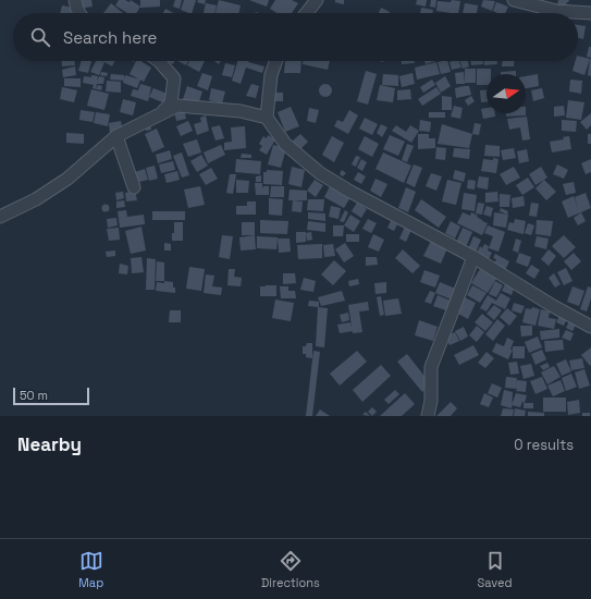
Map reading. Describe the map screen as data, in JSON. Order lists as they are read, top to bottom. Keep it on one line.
{"scale_bar":"50 m","north":"right","page":{"search":"Search here","scale":"50 m","heading":["Nearby","0 results"],"nav":["Map","Directions","Saved"]}}
